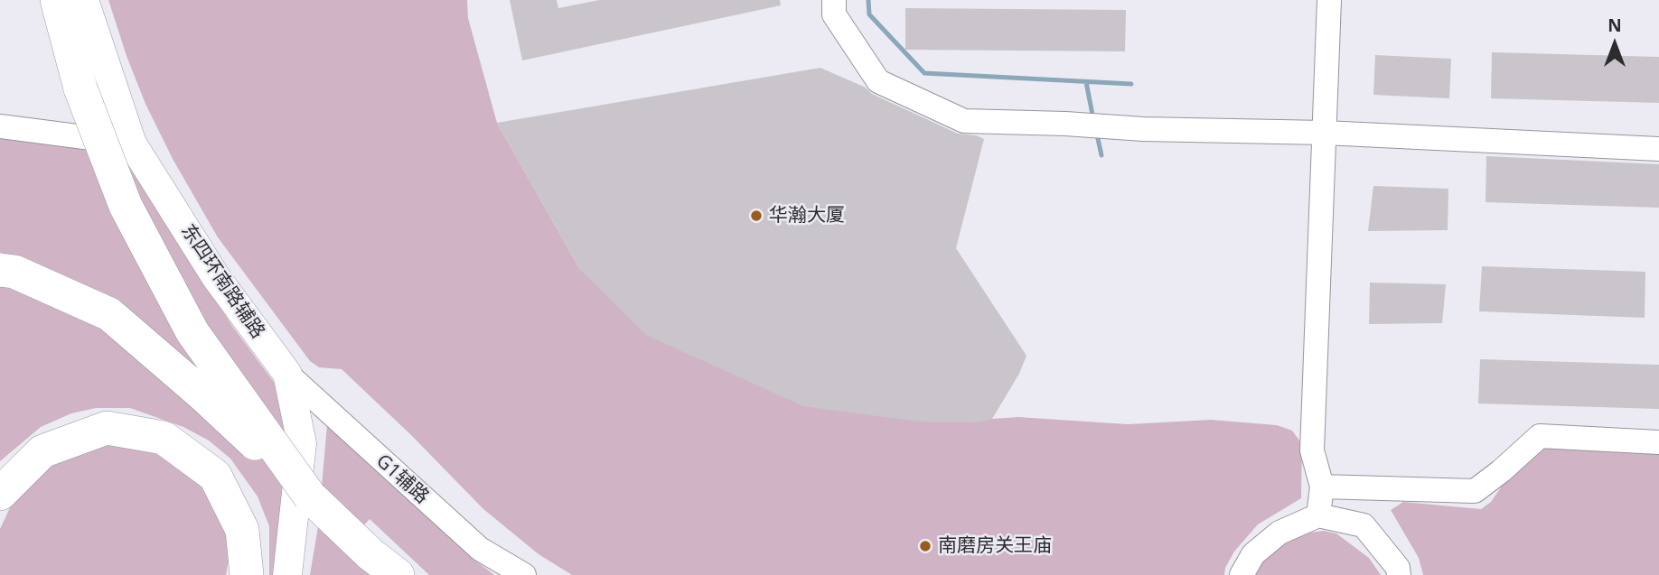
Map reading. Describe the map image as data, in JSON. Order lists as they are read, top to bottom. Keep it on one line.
{"streets":{"main road":["东四环南路辅路"],"street":["G1辅路"]},"crossings":[["东四环南路辅路","G1辅路"]],"places":["华瀚大厦","南磨房关王庙"],"north":"top"}
